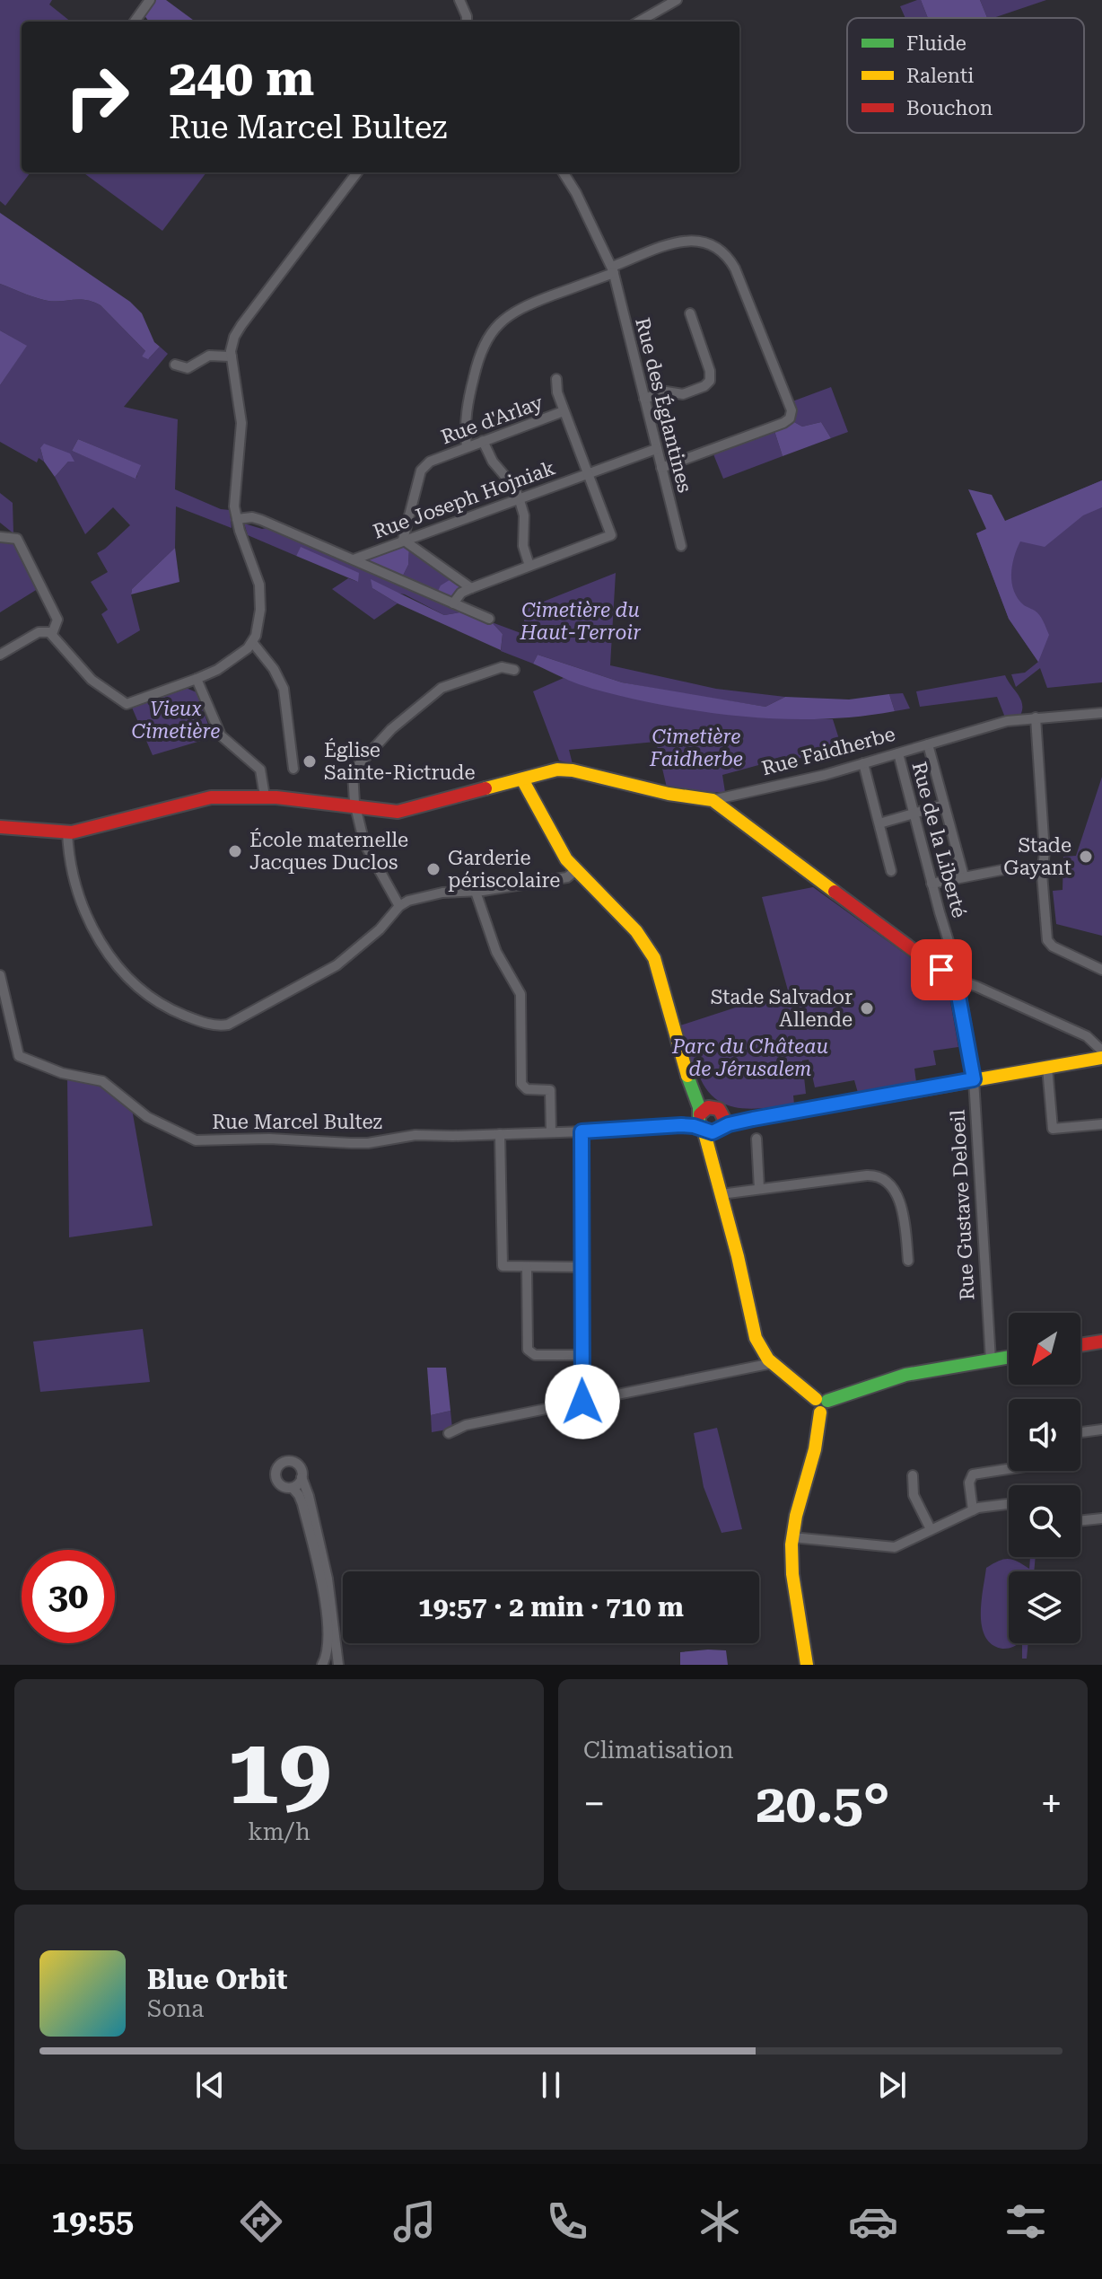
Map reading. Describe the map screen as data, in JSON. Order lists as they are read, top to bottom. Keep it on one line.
{"streets":{"street":["Rue des Églantines","Rue d'Arlay","Rue Joseph Hojniak","Rue Faidherbe","Rue de la Liberté","Rue Marcel Bultez","Rue Gustave Deloeil"]},"crossings":[["Rue des Églantines","Rue Joseph Hojniak"],["Rue d'Arlay","Rue Joseph Hojniak"],["Rue Faidherbe","Rue de la Liberté"]],"parks":["Cimetière du Haut-Terroir","Vieux Cimetière","Cimetière Faidherbe","Parc du Château de Jérusalem"],"places":["Église Sainte-Rictrude","École maternelle Jacques Duclos","Stade Gayant","Garderie périscolaire","Stade Salvador Allende"],"legend":["Fluide","Ralenti","Bouchon"],"north":"bottom left","page":{"turn":["240 m","Rue Marcel Bultez"],"limit":"30","trip":"19:57 · 2 min · 710 m","tile":[["19","km/h"],"Climatisation"],"heat":["−","20.5°","+"],"song":["Blue Orbit","Sona"],"tabs":"19:55"}}
